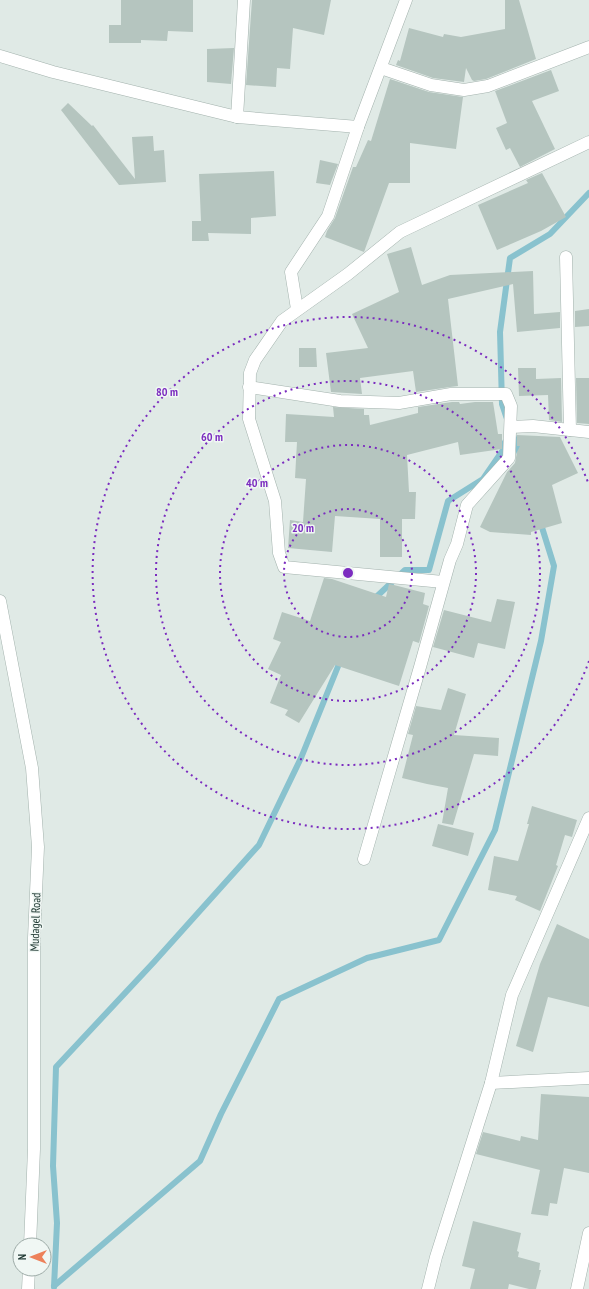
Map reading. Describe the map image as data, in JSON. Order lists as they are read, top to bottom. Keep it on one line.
{"streets":{"street":["Mudagel Road"]},"north":"left","rings":["80 m","60 m","40 m","20 m"]}
